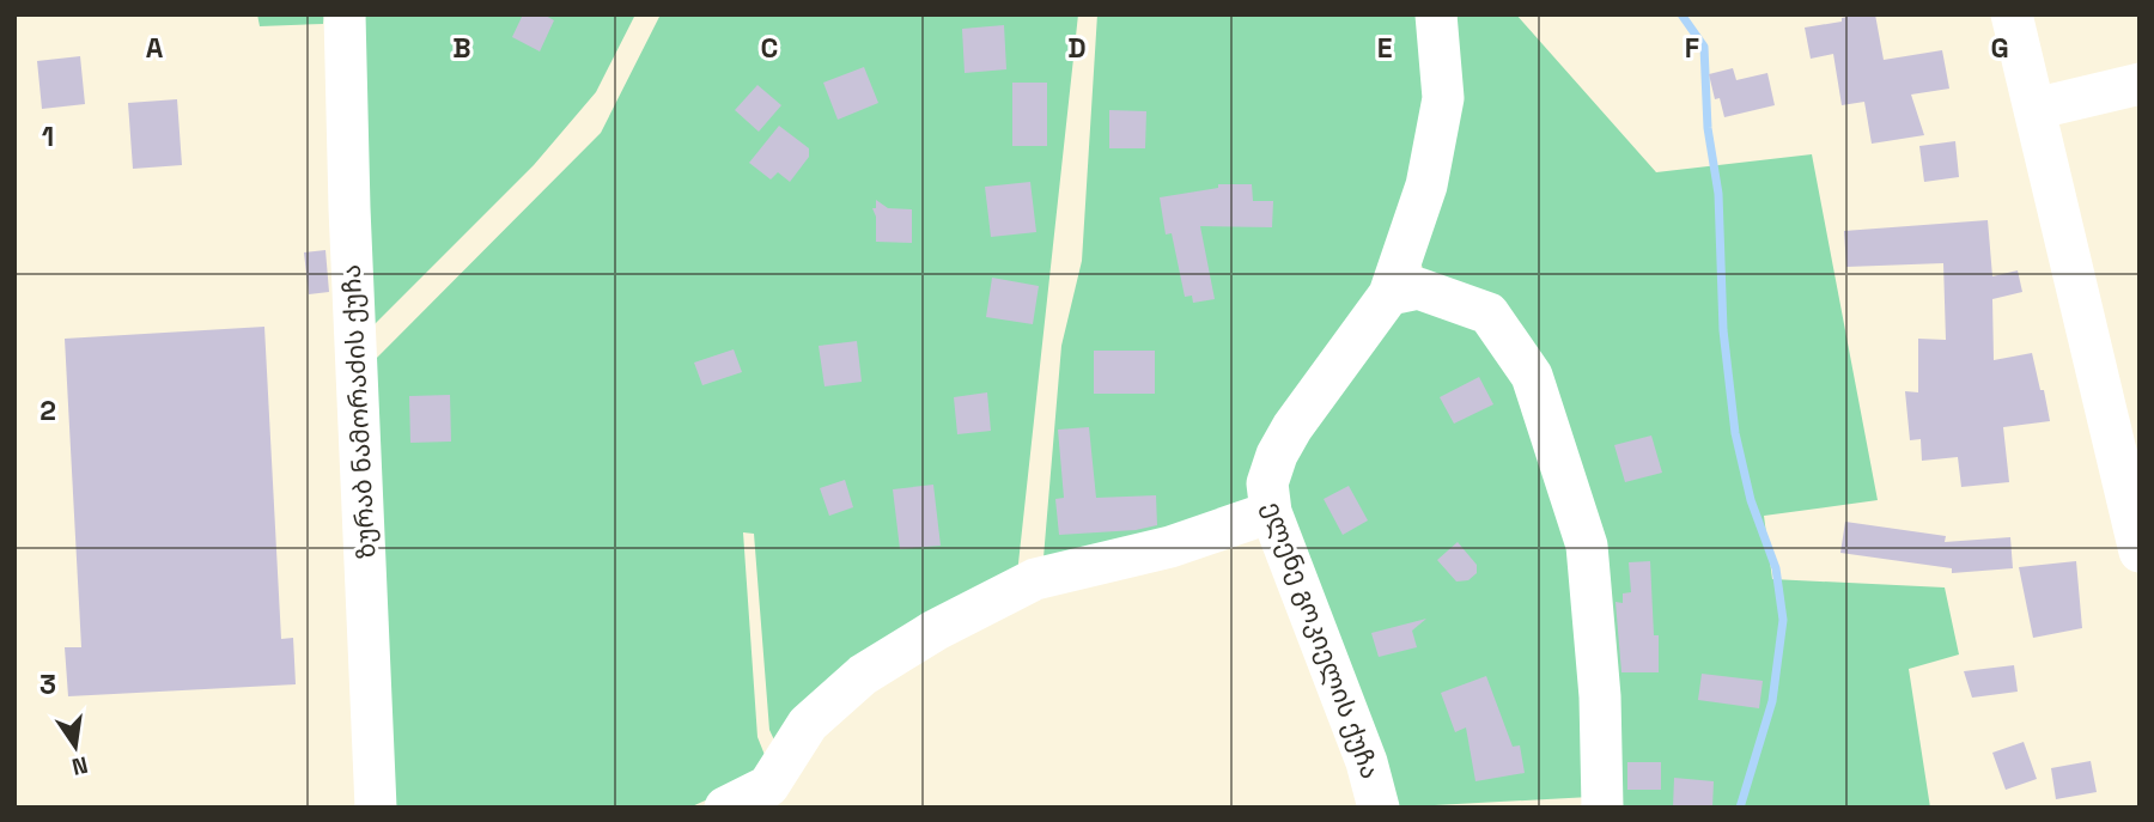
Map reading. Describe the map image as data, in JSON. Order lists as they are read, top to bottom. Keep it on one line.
{"streets":{"street":["ზურაბ ნამორაძის ქუჩა","ელენე გოკიელის ქუჩა"]},"north":"bottom","grid":{"columns":["A","B","C","D","E","F","G"],"rows":["1","2","3"]}}
